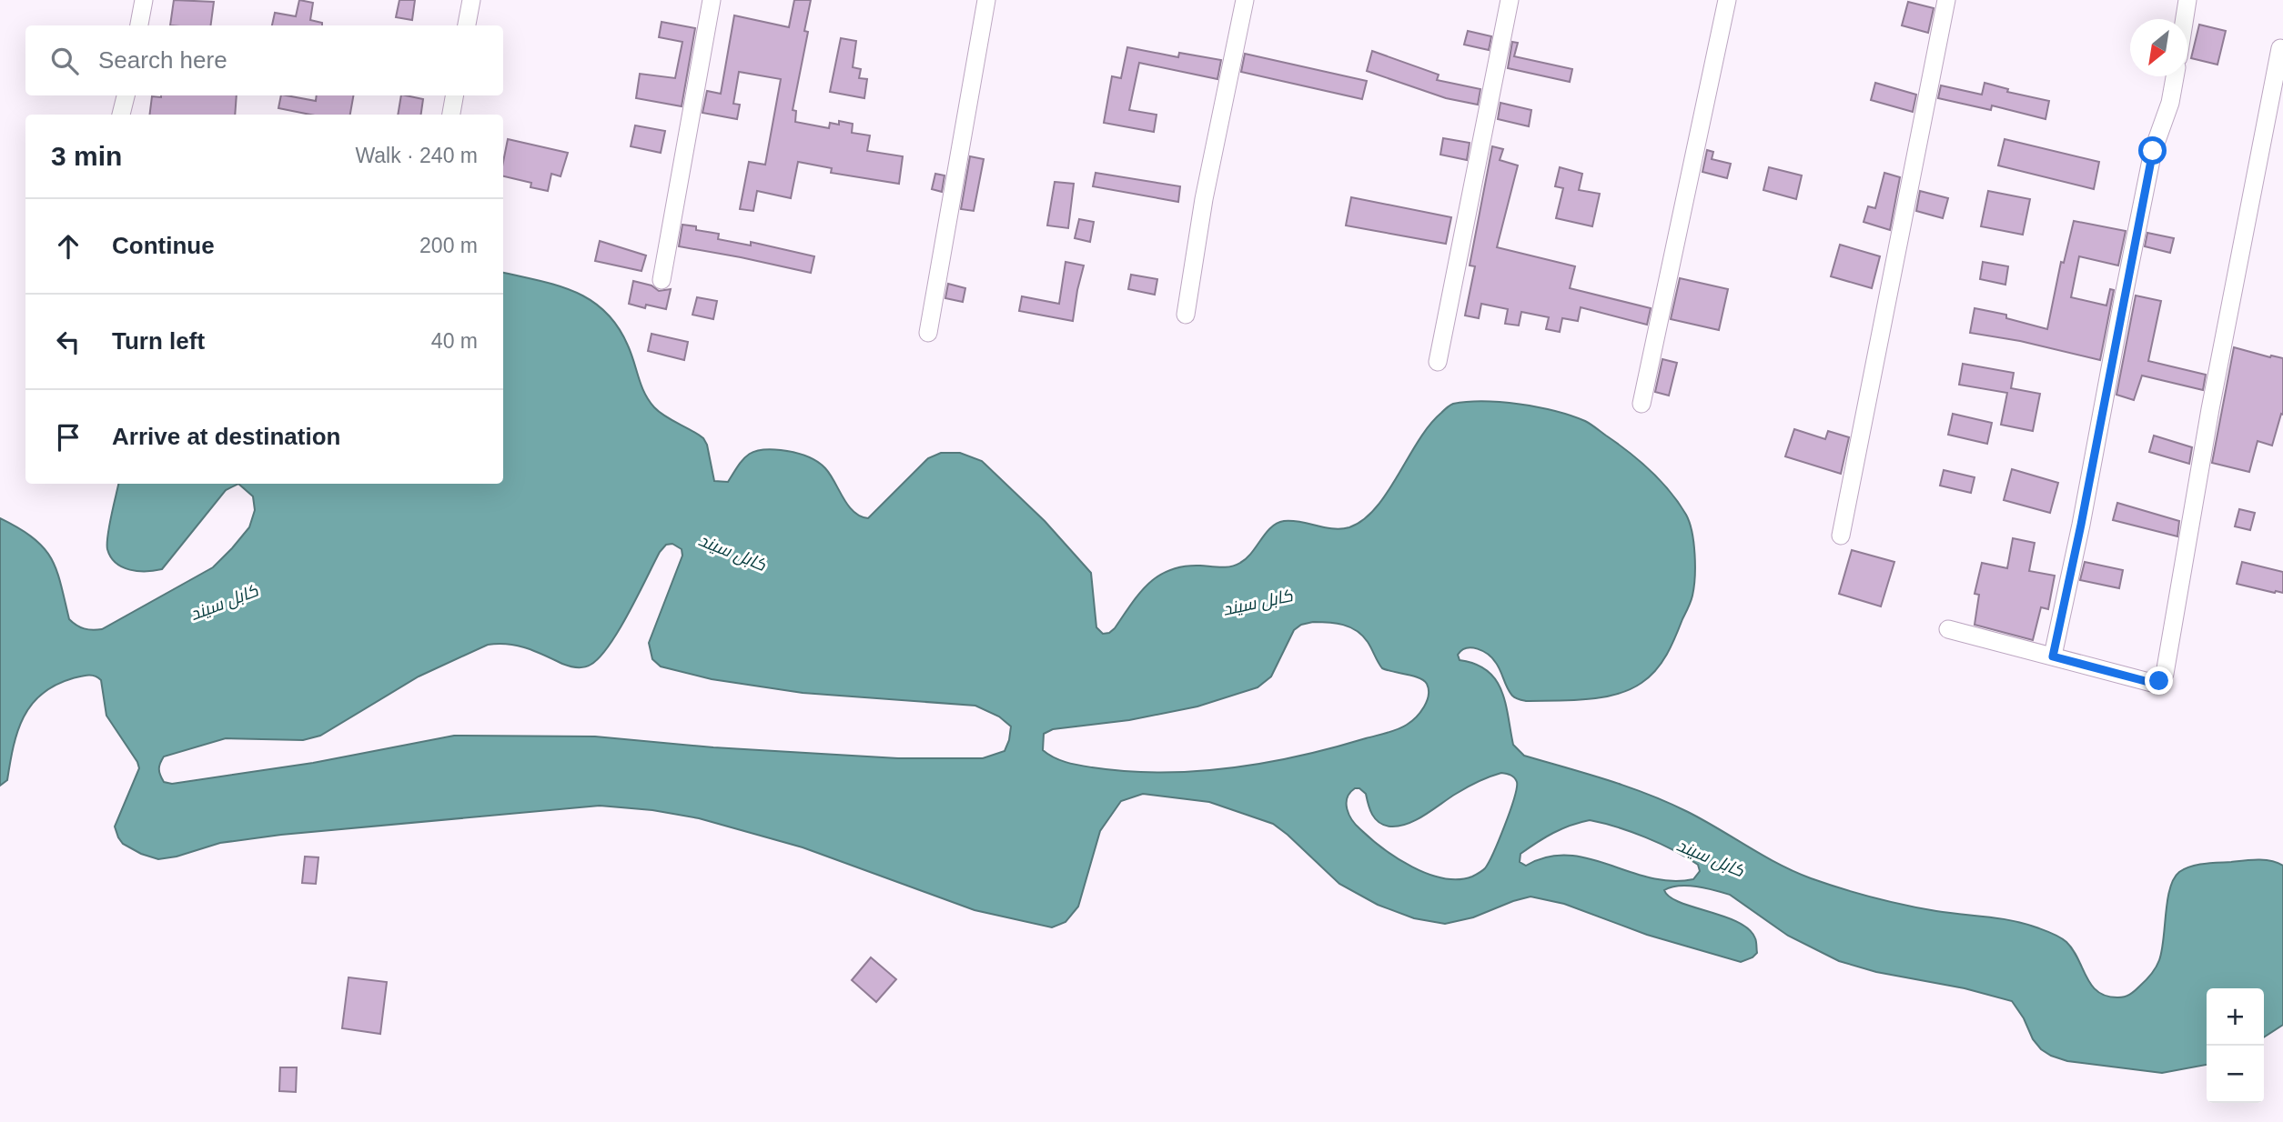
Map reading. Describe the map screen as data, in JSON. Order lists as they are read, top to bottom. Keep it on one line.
{"water":["کابل سيند"],"north":"bottom left","page":{"search":"Search here","heading":["3 min","Walk · 240 m"],"list":[["Continue","200 m"],["Turn left","40 m"],"Arrive at destination"],"map_buttons":["+","−"]}}
